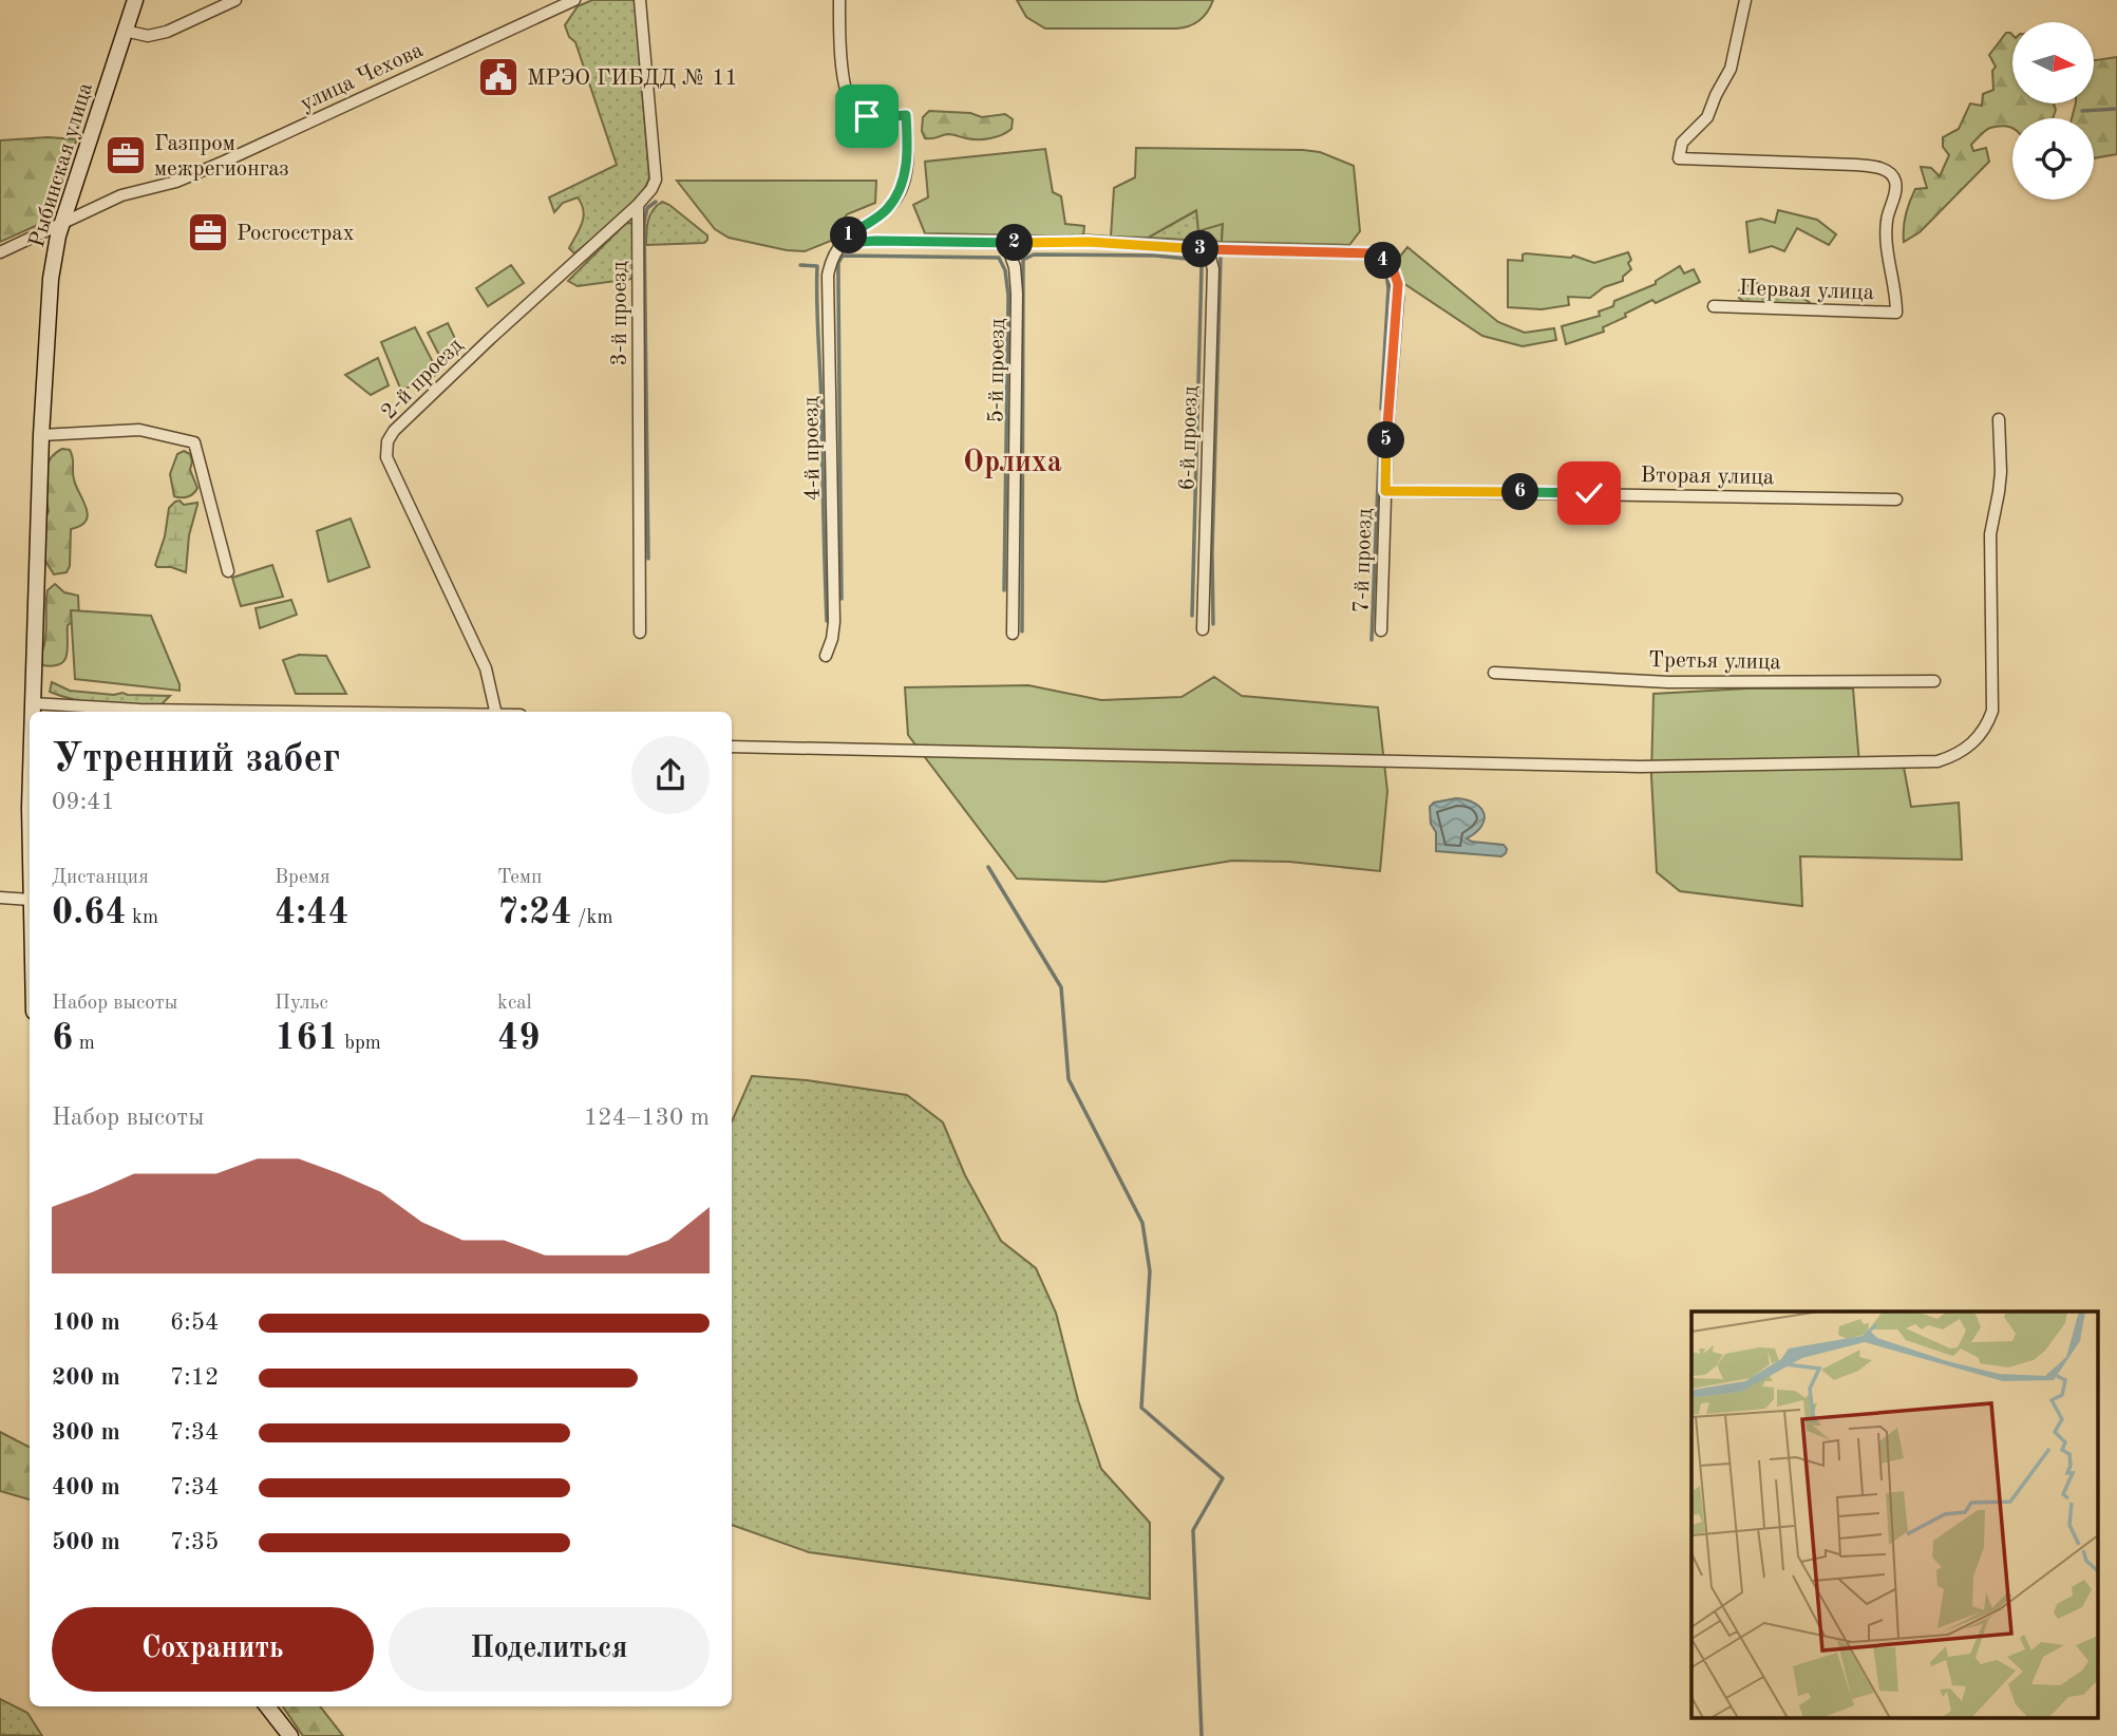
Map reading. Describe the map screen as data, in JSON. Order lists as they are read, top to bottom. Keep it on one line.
{"streets":{"main road":["Рыбинская улица"],"street":["улица Чехова","Первая улица","3-й проезд","5-й проезд","2-й проезд","6-й проезд","4-й проезд","Вторая улица","7-й проезд","Третья улица"]},"crossings":[["улица Чехова","Рыбинская улица"],["3-й проезд","2-й проезд"],["6-й проезд","7-й проезд"],["Вторая улица","7-й проезд"]],"districts":["Орлиха"],"places":{"public building":["МРЭО ГИБДД № 11"],"office":["Газпром межрегионгаз","Росгосстрах"]},"north":"right","page":{"pins":["1","2","3","4","5","6"],"heading":["Утренний забег","09:41"],"stats":[["Дистанция","0.64 km"],["Время","4:44"],["Темп","7:24 /km"],["Набор высоты","6 m"],["Пульс","161 bpm"],["kcal","49"]],"chart":["Набор высоты","124–130 m"],"list":[{"name":"100 m","note":"6:54"},{"name":"200 m","note":"7:12"},{"name":"300 m","note":"7:34"},{"name":"400 m","note":"7:34"},{"name":"500 m","note":"7:35"}],"buttons":["Сохранить","Поделиться"]}}
